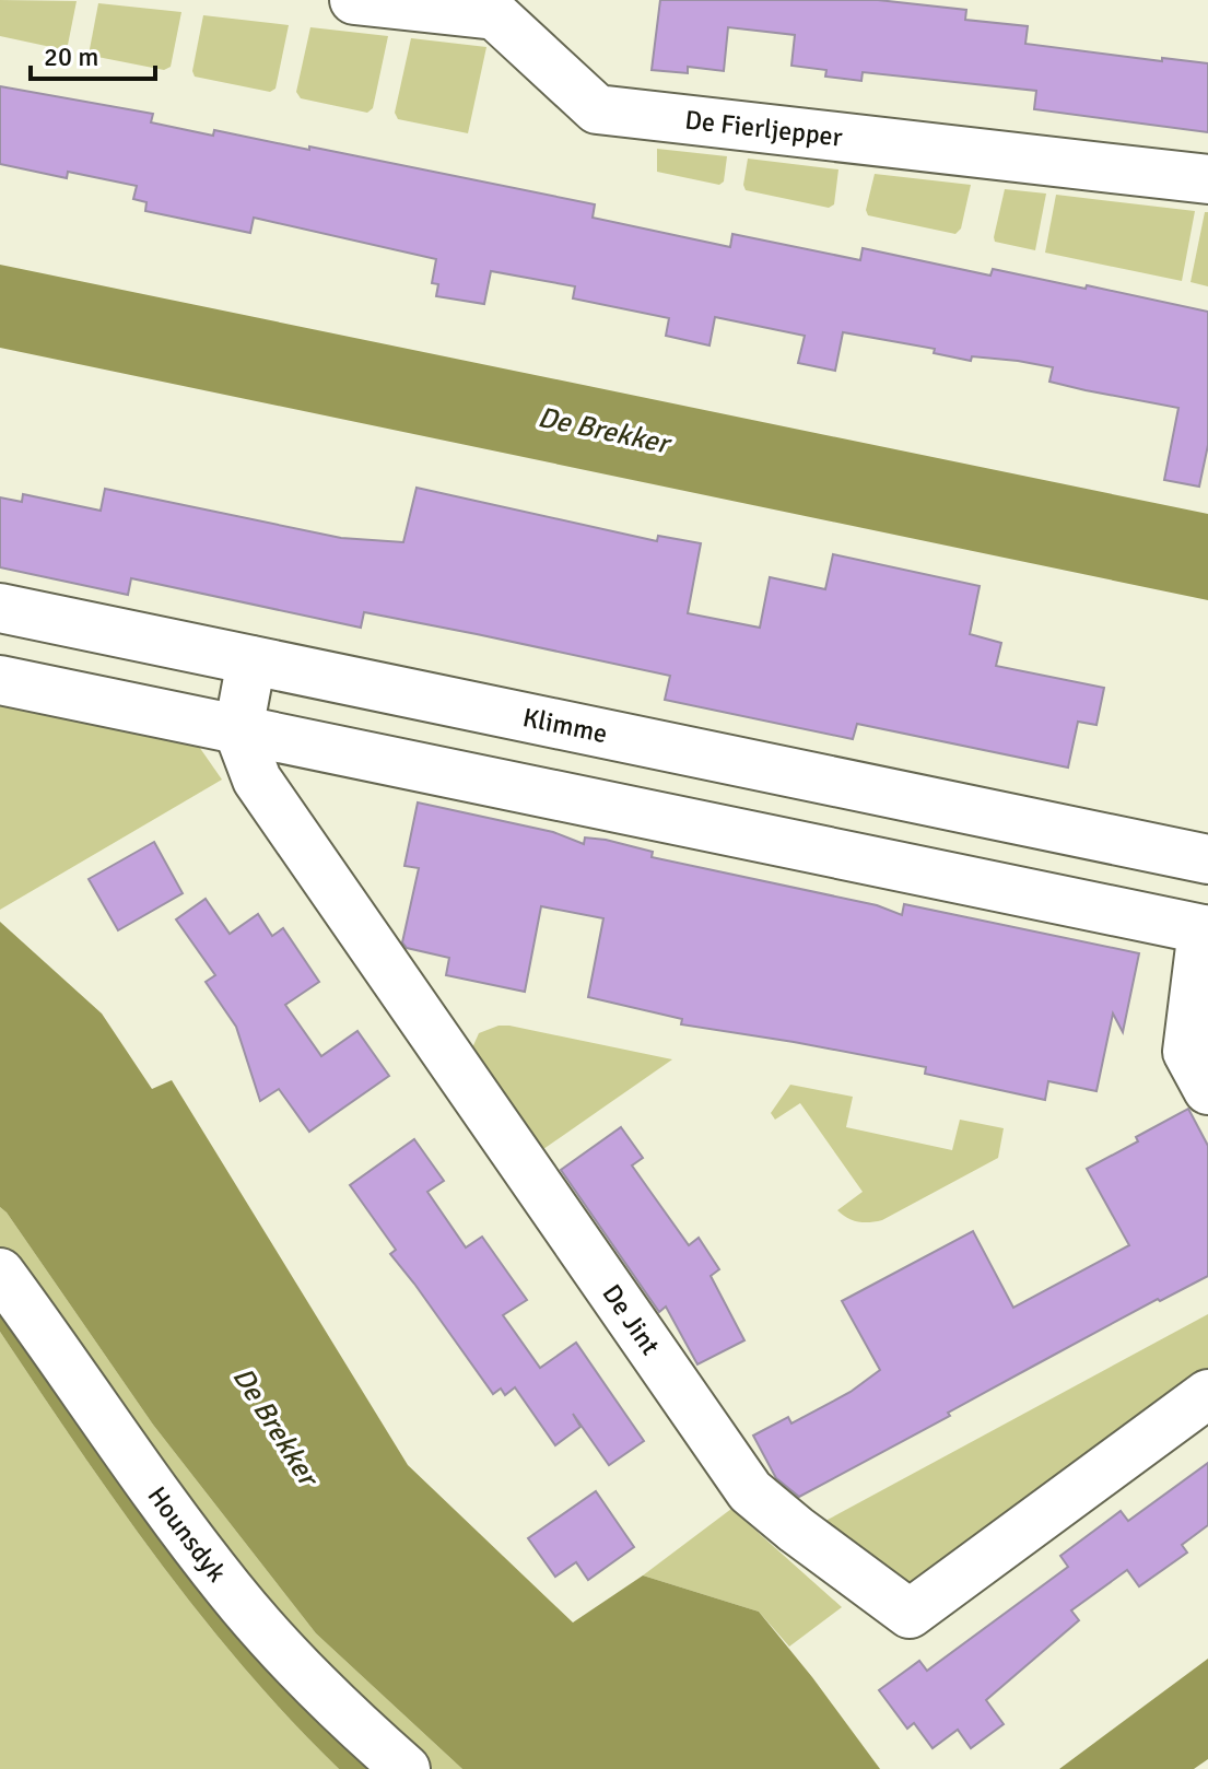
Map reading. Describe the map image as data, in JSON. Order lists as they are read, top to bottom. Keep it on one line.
{"streets":{"street":["De Fierljepper","Klimme","De Jint","Hounsdyk"]},"water":["De Brekker"],"scale_bar":"20 m"}
